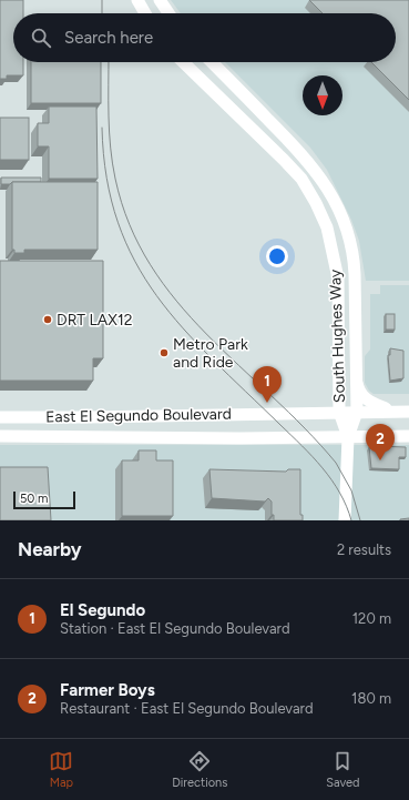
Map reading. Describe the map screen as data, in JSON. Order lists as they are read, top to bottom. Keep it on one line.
{"streets":{"street":["South Hughes Way","East El Segundo Boulevard"]},"crossings":[["South Hughes Way","East El Segundo Boulevard"]],"places":["DRT LAX12","Metro Park and Ride"],"scale_bar":"50 m","north":"bottom","page":{"search":"Search here","pins":["1","2"],"scale":"50 m","heading":["Nearby","2 results"],"list":[{"mark":"1","name":"El Segundo","note":"Station · East El Segundo Boulevard","value":"120 m"},{"mark":"2","name":"Farmer Boys","note":"Restaurant · East El Segundo Boulevard","value":"180 m"}],"nav":["Map","Directions","Saved"]}}
